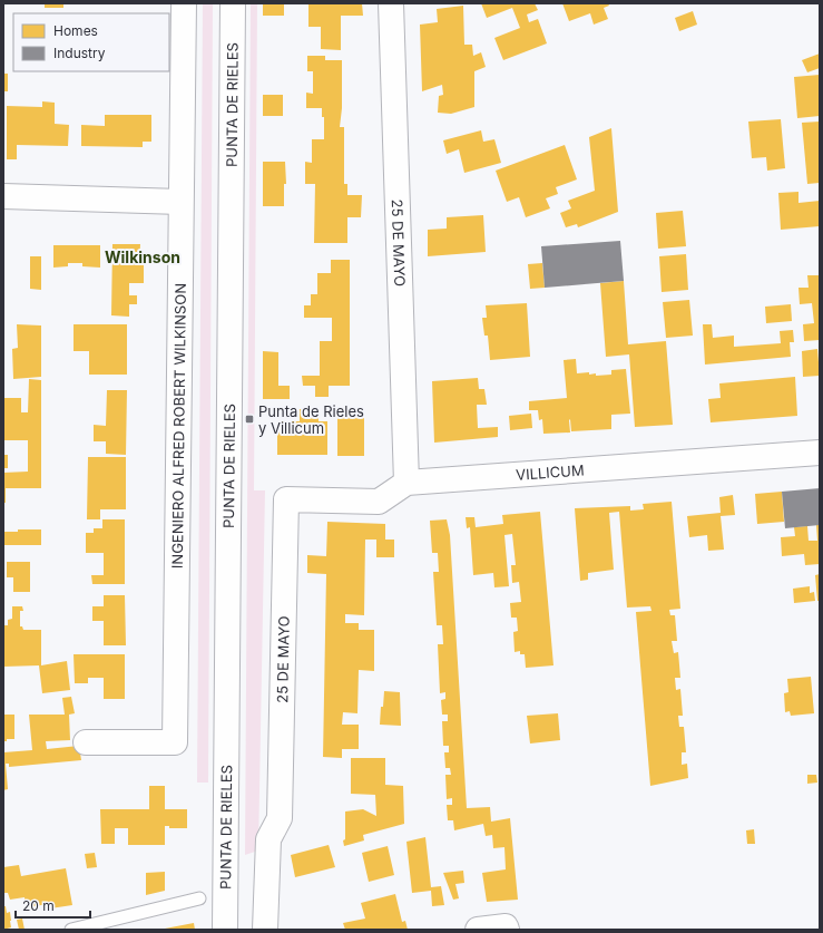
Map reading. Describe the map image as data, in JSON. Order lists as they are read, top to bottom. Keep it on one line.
{"streets":{"street":["PUNTA DE RIELES","25 DE MAYO","INGENIERO ALFRED ROBERT WILKINSON","VILLICUM"]},"crossings":[["25 DE MAYO","VILLICUM"]],"districts":["Wilkinson"],"places":{"transit":["Punta de Rieles y Villicum"]},"legend":["Homes","Industry"],"scale_bar":"20 m"}
